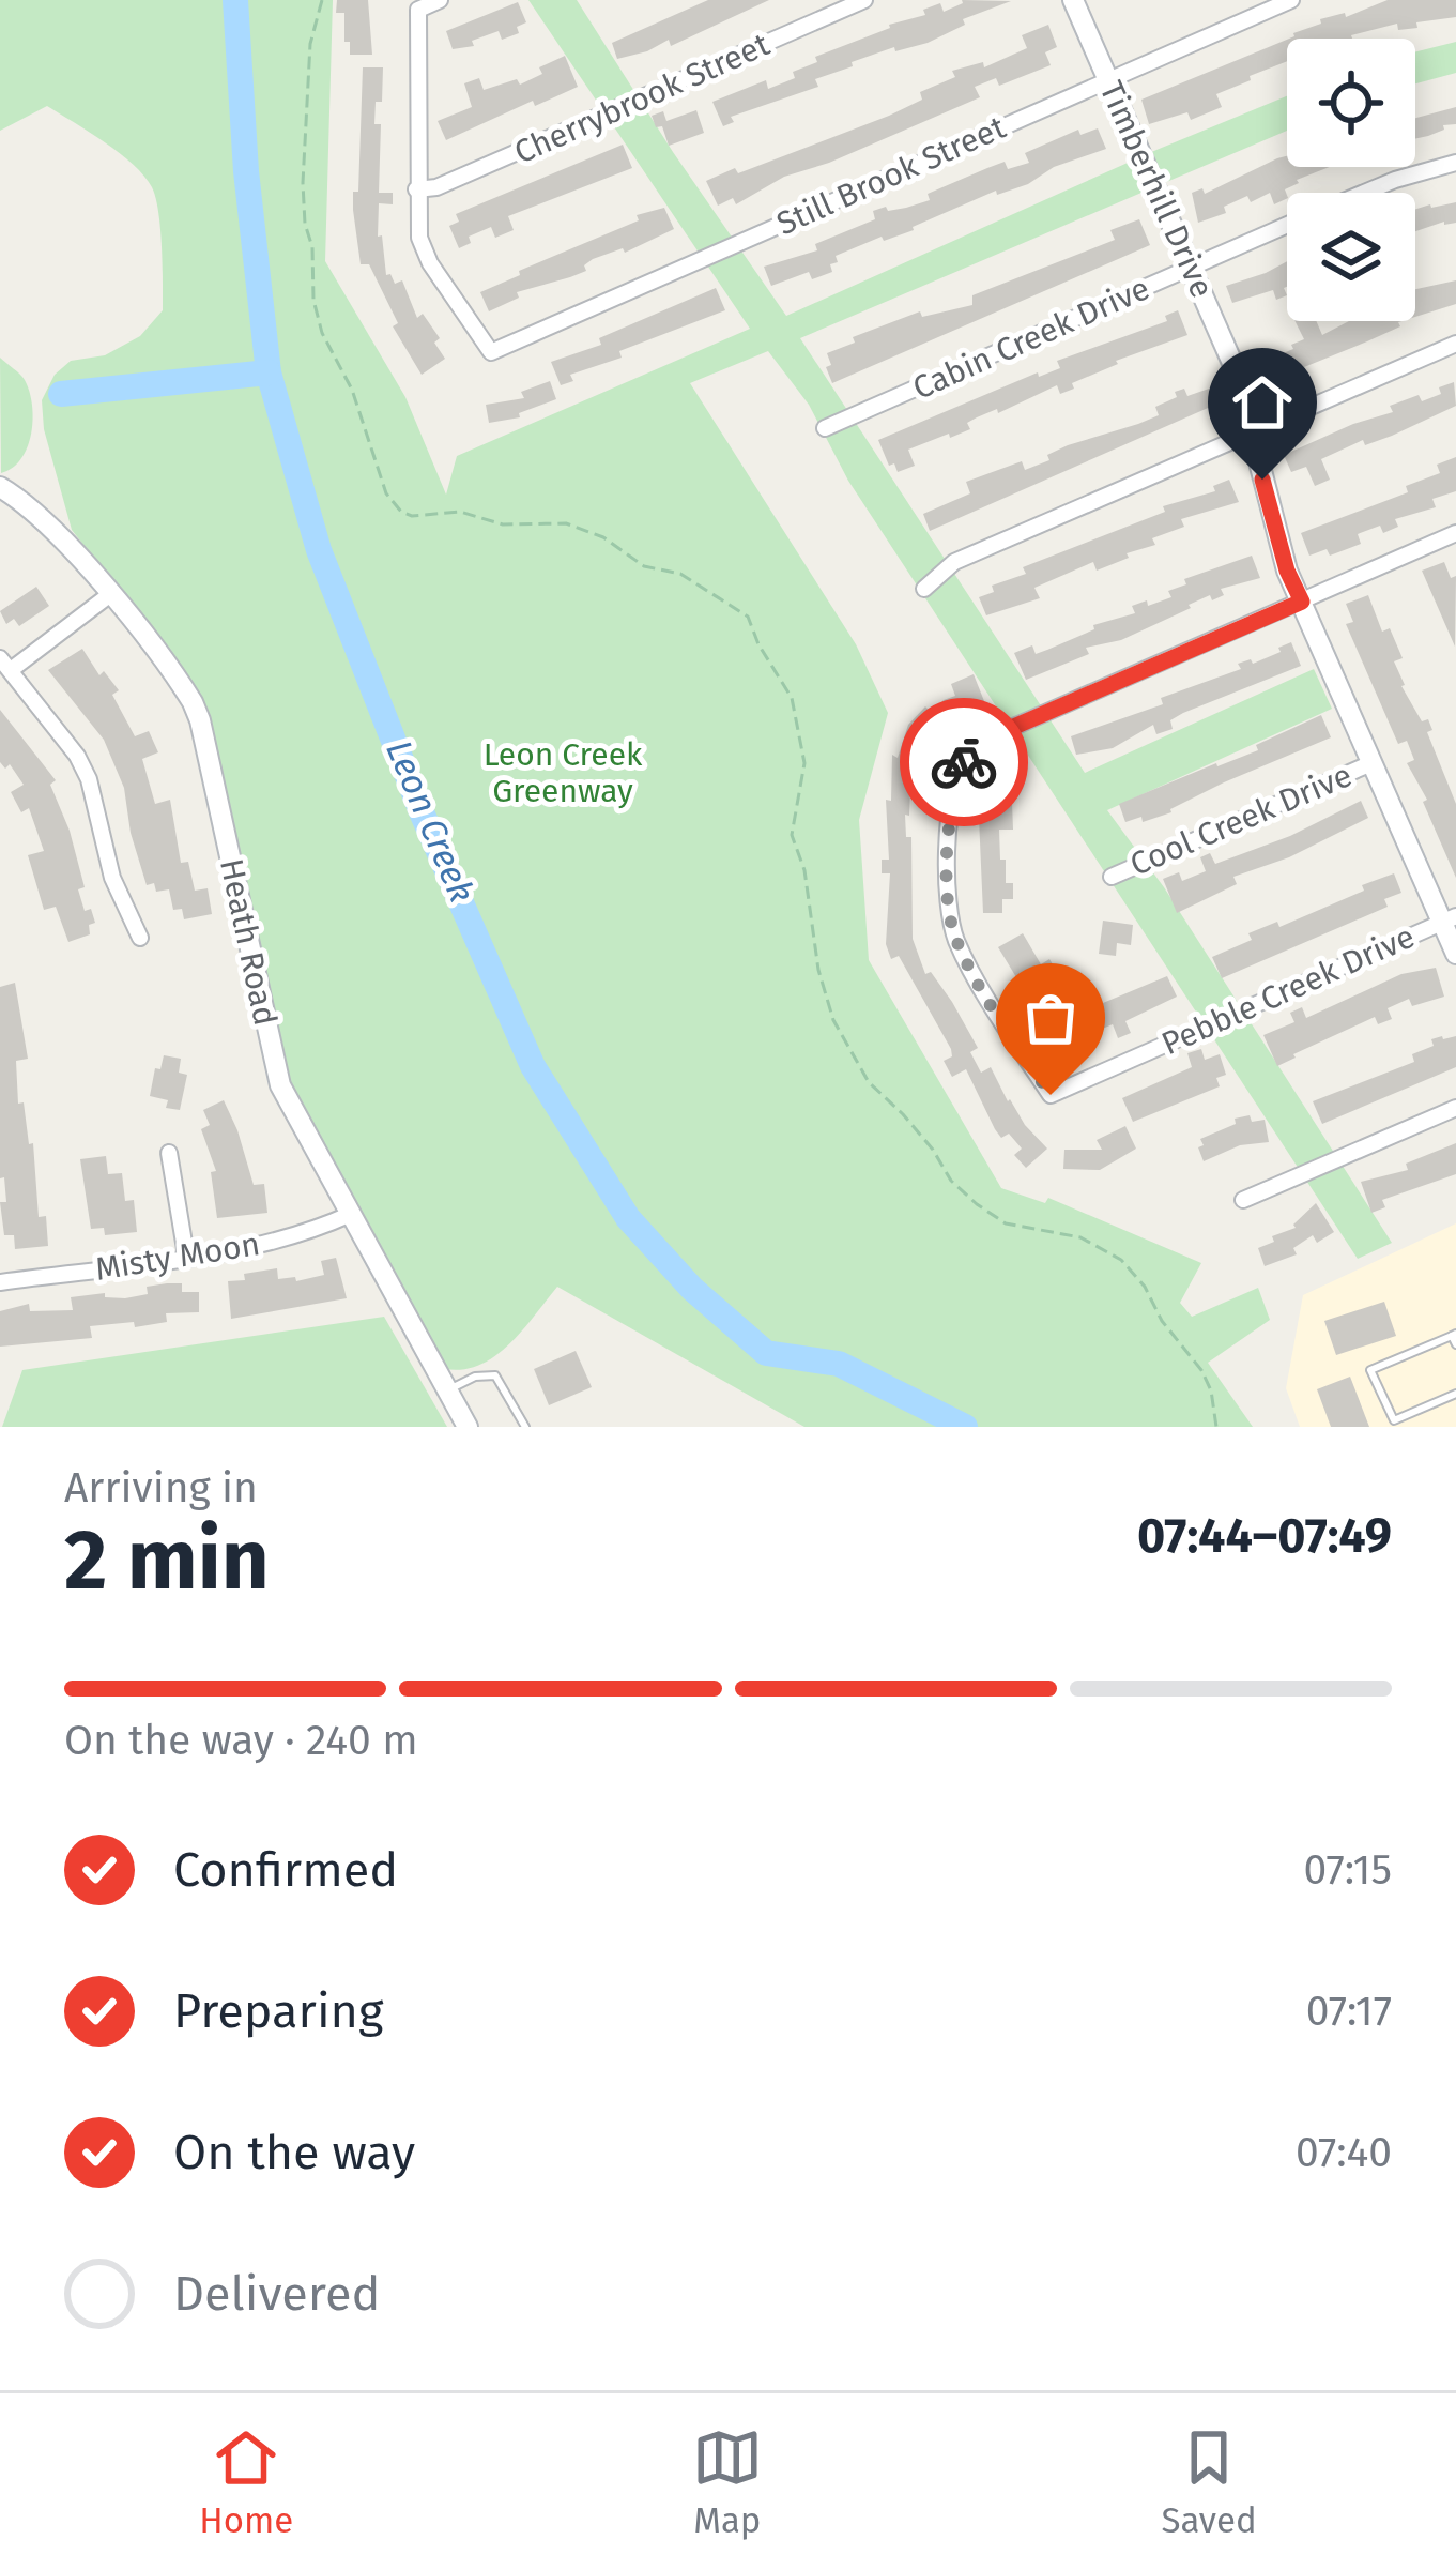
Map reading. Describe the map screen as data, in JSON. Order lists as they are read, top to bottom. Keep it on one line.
{"streets":{"street":["Cherrybrook Street","Still Brook Street","Timberhill Drive","Cabin Creek Drive","Cool Creek Drive","Heath Road","Pebble Creek Drive","Misty Moon"]},"crossings":[["Cherrybrook Street","Still Brook Street"],["Still Brook Street","Timberhill Drive"],["Timberhill Drive","Cabin Creek Drive"],["Timberhill Drive","Cool Creek Drive"],["Timberhill Drive","Pebble Creek Drive"],["Heath Road","Misty Moon"]],"water":["Leon Creek"],"parks":["Leon Creek Greenway"],"page":{"heading":["2 min","Arriving in","07:44–07:49"],"bar":"On the way · 240 m","list":[["Confirmed","07:15"],["Preparing","07:17"],["On the way","07:40"],"Delivered"],"tabs":["Home","Map","Saved"]}}
